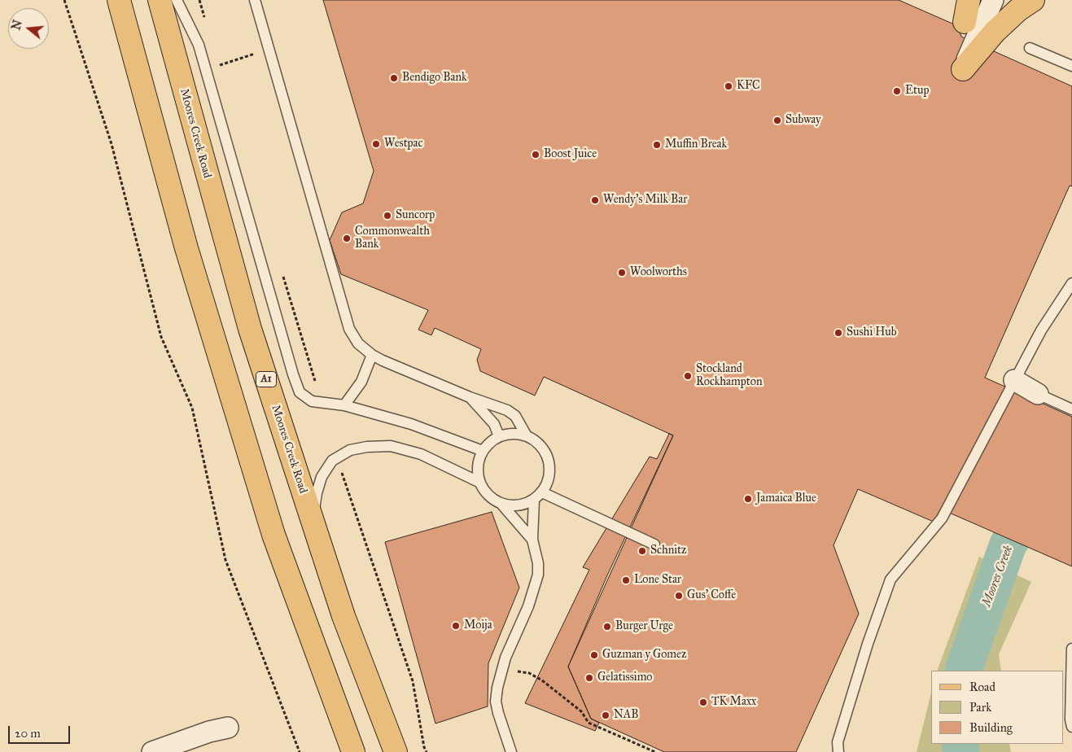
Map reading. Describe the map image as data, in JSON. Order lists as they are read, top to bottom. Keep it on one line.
{"streets":{"main road":["Moores Creek Road","A1"]},"water":["Moores Creek"],"places":["Bendigo Bank","KFC","Etup","Subway","Westpac","Muffin Break","Boost Juice","Wendy's Milk Bar","Suncorp","Commonwealth Bank","Woolworths","Sushi Hub","Stockland Rockhampton","Jamaica Blue","Schnitz","Lone Star","Gus' Coffe","Moija","Burger Urge","Guzman y Gomez","Gelatissimo","TK Maxx","NAB"],"legend":["Road","Park","Building"],"scale_bar":"20 m","north":"left"}
